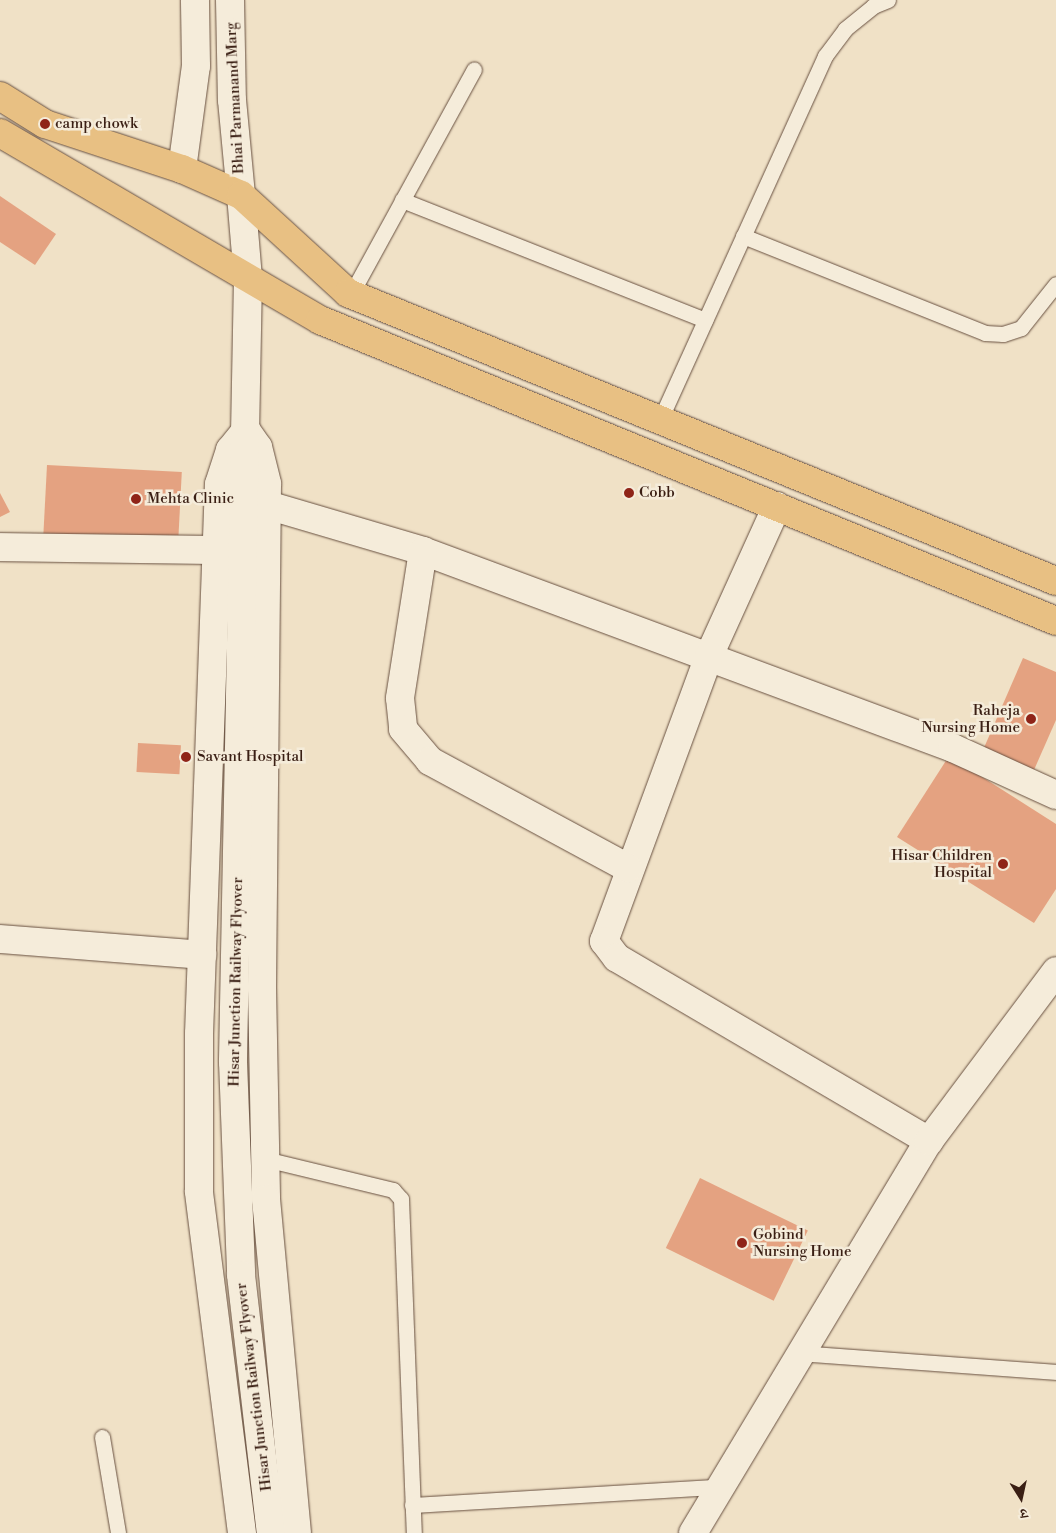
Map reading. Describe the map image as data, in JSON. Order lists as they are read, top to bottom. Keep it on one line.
{"streets":{"street":["Bhai Parmanand Marg","Hisar Junction Railway Flyover"]},"crossings":[["Bhai Parmanand Marg","Hisar Junction Railway Flyover"]],"places":["camp chowk","Cobb","Mehta Clinic","Raheja Nursing Home","Savant Hospital","Hisar Children Hospital","Gobind Nursing Home"],"north":"bottom"}
